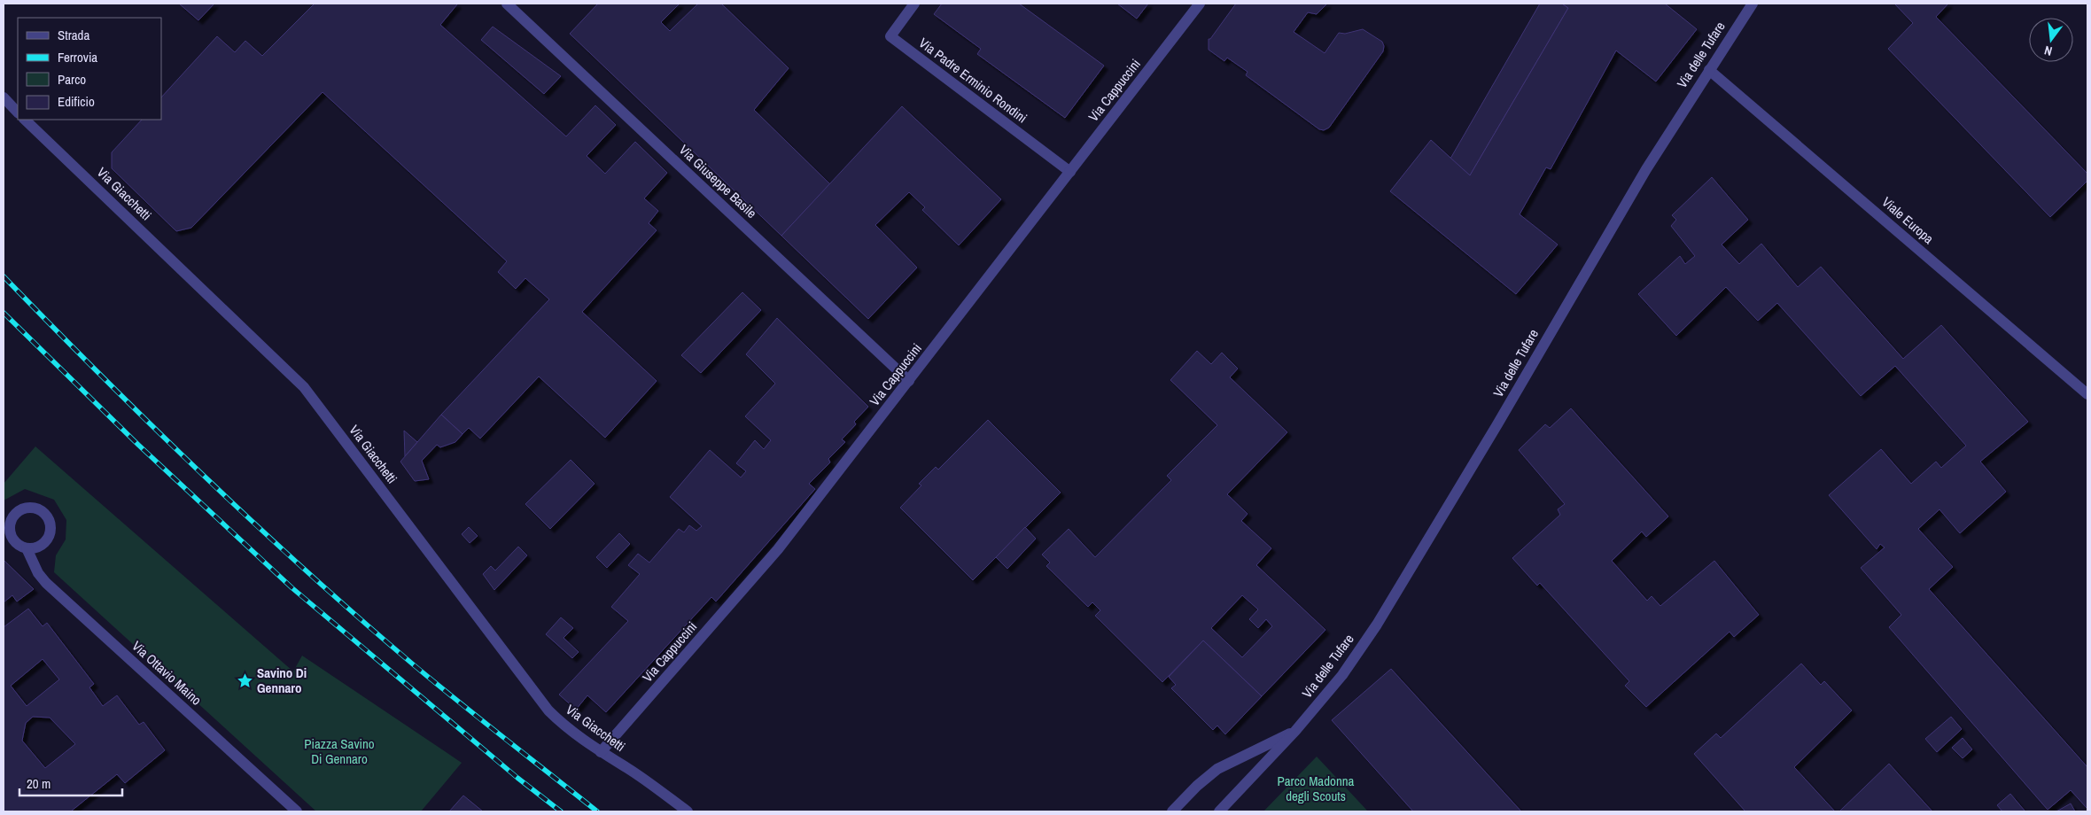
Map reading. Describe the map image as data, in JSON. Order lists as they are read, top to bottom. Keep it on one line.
{"streets":{"street":["Via delle Tufare","Via Padre Erminio Rondini","Via Cappuccini","Via Giuseppe Basile","Via Giacchetti","Viale Europa","Via Ottavio Maino"]},"crossings":[["Via delle Tufare","Viale Europa"],["Via Padre Erminio Rondini","Via Cappuccini"],["Via Cappuccini","Via Giuseppe Basile"],["Via Cappuccini","Via Giacchetti"]],"parks":["Piazza Savino Di Gennaro","Parco Madonna degli Scouts"],"places":{"place":["Savino Di Gennaro"]},"legend":["Strada","Ferrovia","Parco","Edificio"],"scale_bar":"20 m","north":"bottom"}
